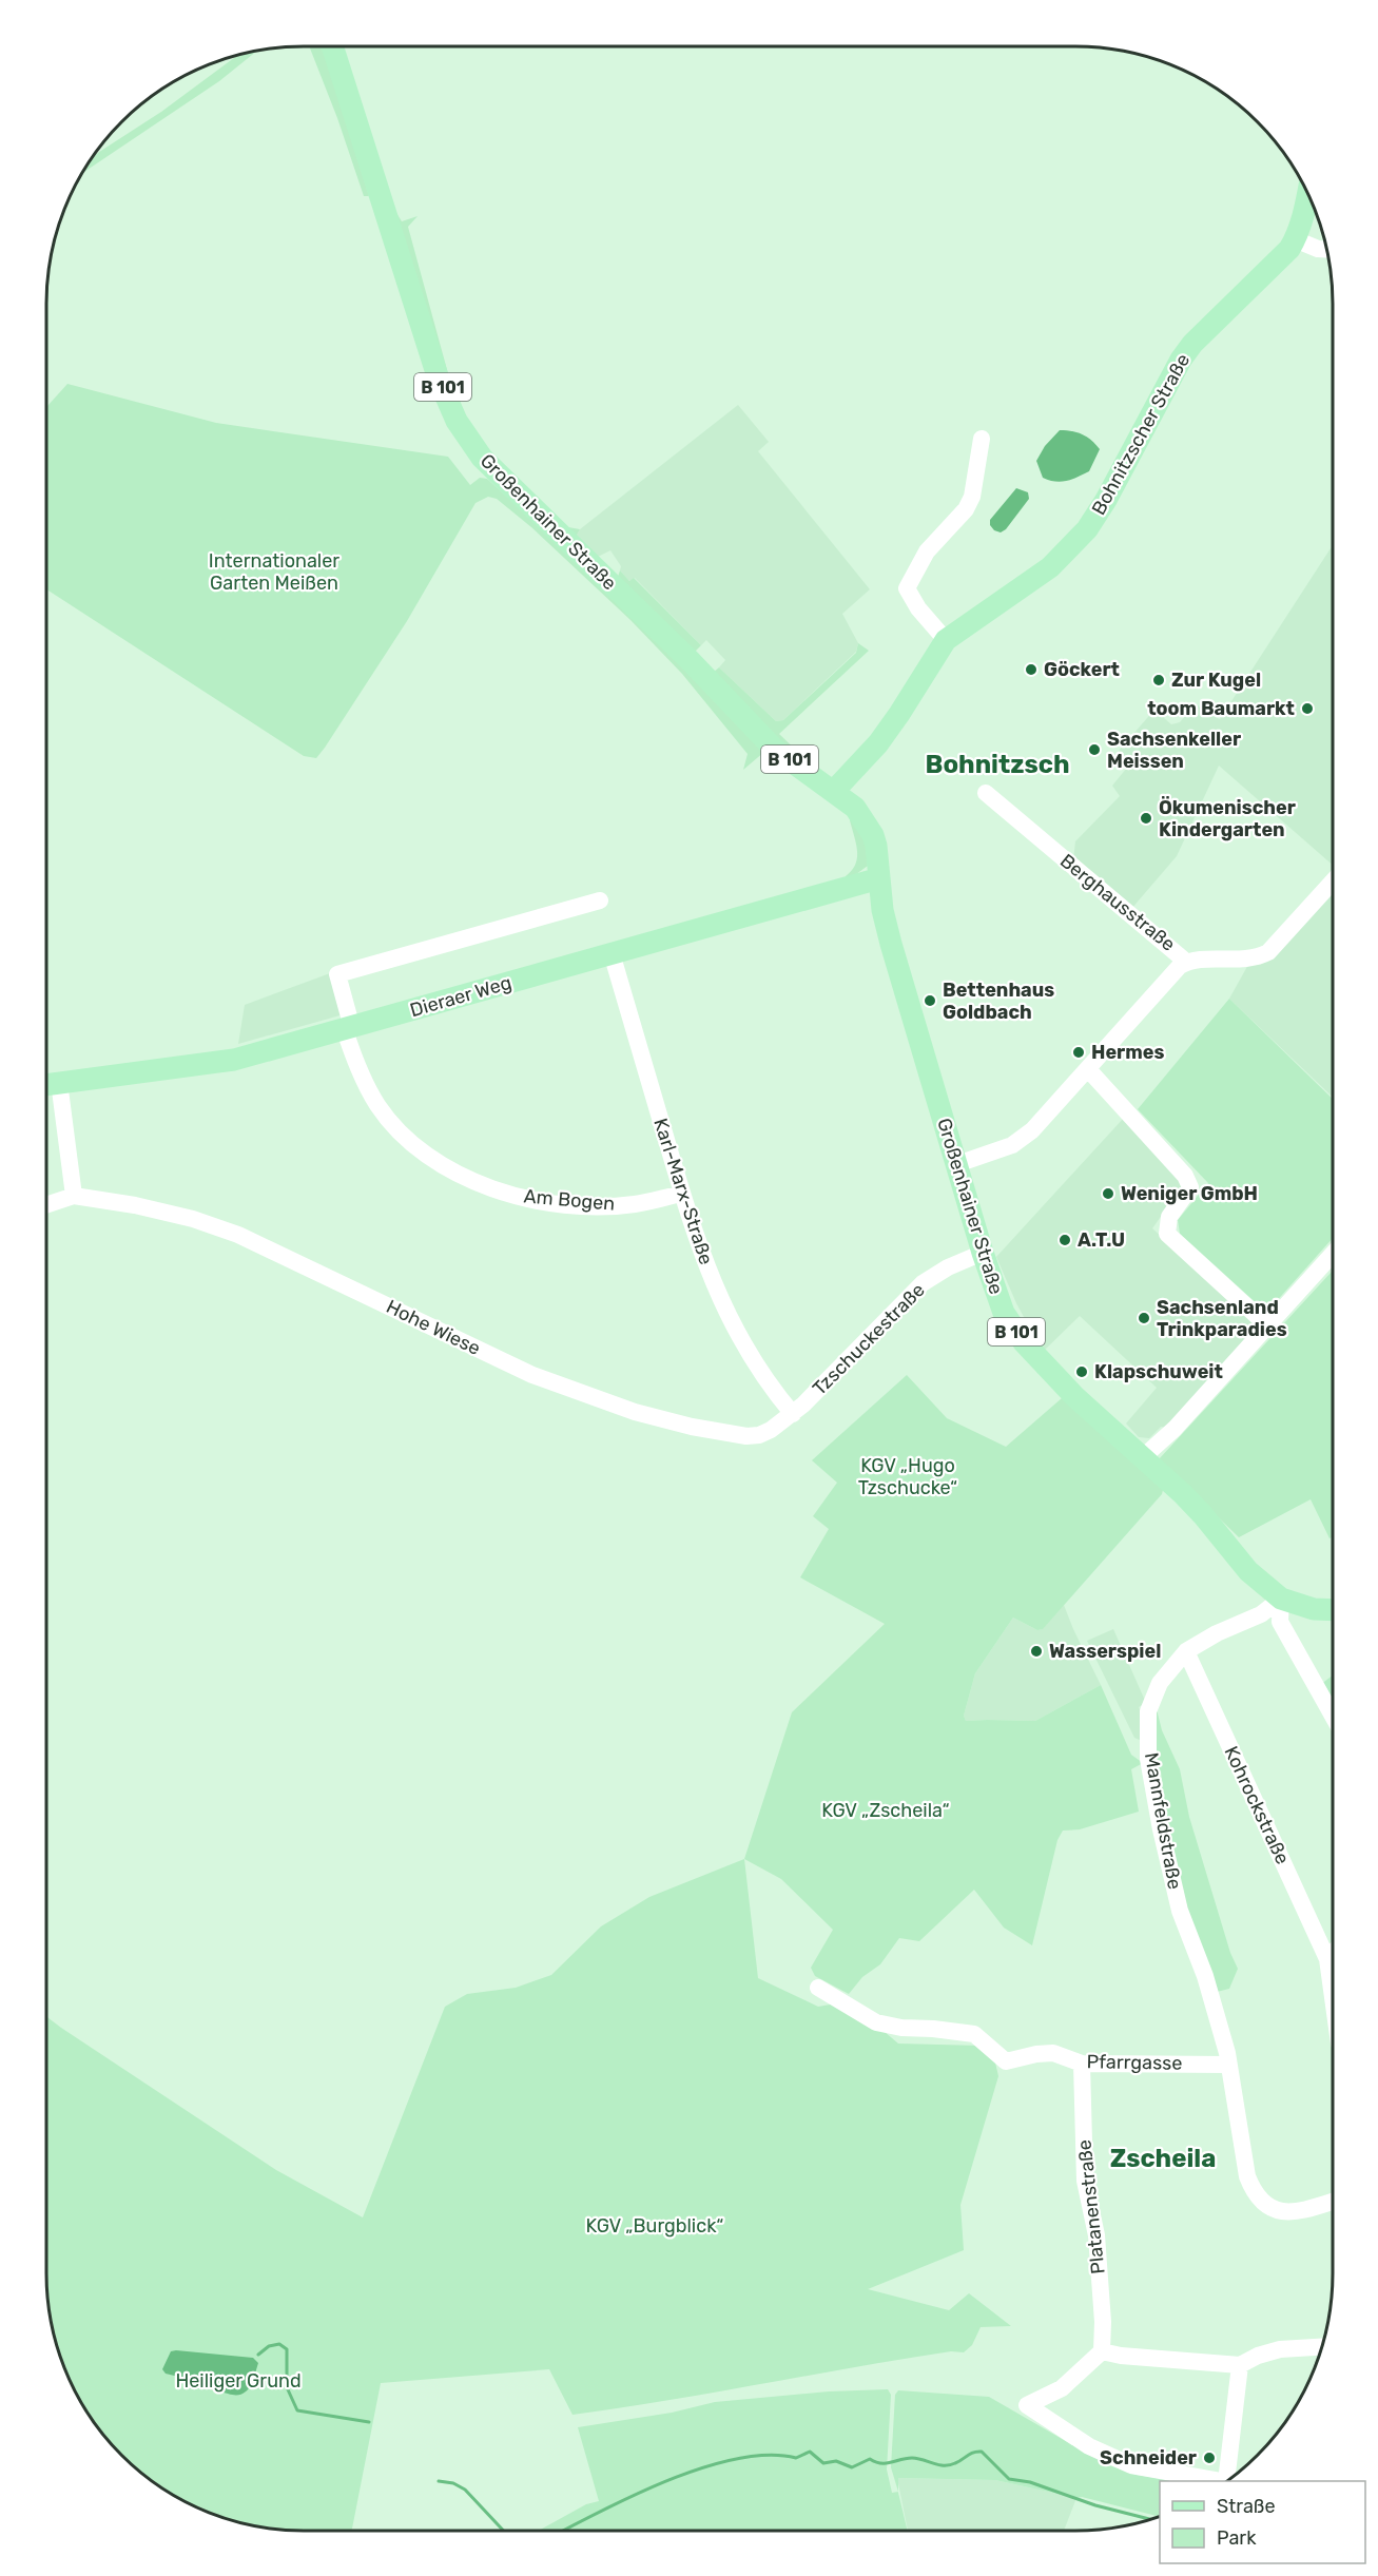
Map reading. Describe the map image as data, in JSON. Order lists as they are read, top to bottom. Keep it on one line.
{"streets":{"main road":["B 101","Bohnitzscher Straße","Großenhainer Straße","Dieraer Weg"],"street":["Berghausstraße","Karl-Marx-Straße","Am Bogen","Hohe Wiese","Tzschuckestraße","Kohrockstraße","Mannfeldstraße","Pfarrgasse","Platanenstraße"]},"crossings":[["Bohnitzscher Straße","Großenhainer Straße"],["Großenhainer Straße","Dieraer Weg"],["Großenhainer Straße","Tzschuckestraße"],["Großenhainer Straße","Mannfeldstraße"],["Dieraer Weg","Karl-Marx-Straße"],["Dieraer Weg","Am Bogen"],["Karl-Marx-Straße","Am Bogen"],["Karl-Marx-Straße","Hohe Wiese"],["Karl-Marx-Straße","Tzschuckestraße"],["Hohe Wiese","Tzschuckestraße"],["Kohrockstraße","Mannfeldstraße"],["Mannfeldstraße","Pfarrgasse"],["Pfarrgasse","Platanenstraße"]],"districts":["Bohnitzsch","Zscheila"],"parks":["Internationaler Garten Meißen","KGV „Hugo Tzschucke“","KGV „Zscheila“","KGV „Burgblick“","Heiliger Grund"],"places":["Göckert","Zur Kugel","toom Baumarkt","Sachsenkeller Meissen","Ökumenischer Kindergarten","Bettenhaus Goldbach","Hermes","Weniger GmbH","A.T.U","Sachsenland Trinkparadies","Klapschuweit","Wasserspiel","Schneider"],"legend":["Straße","Park"]}
